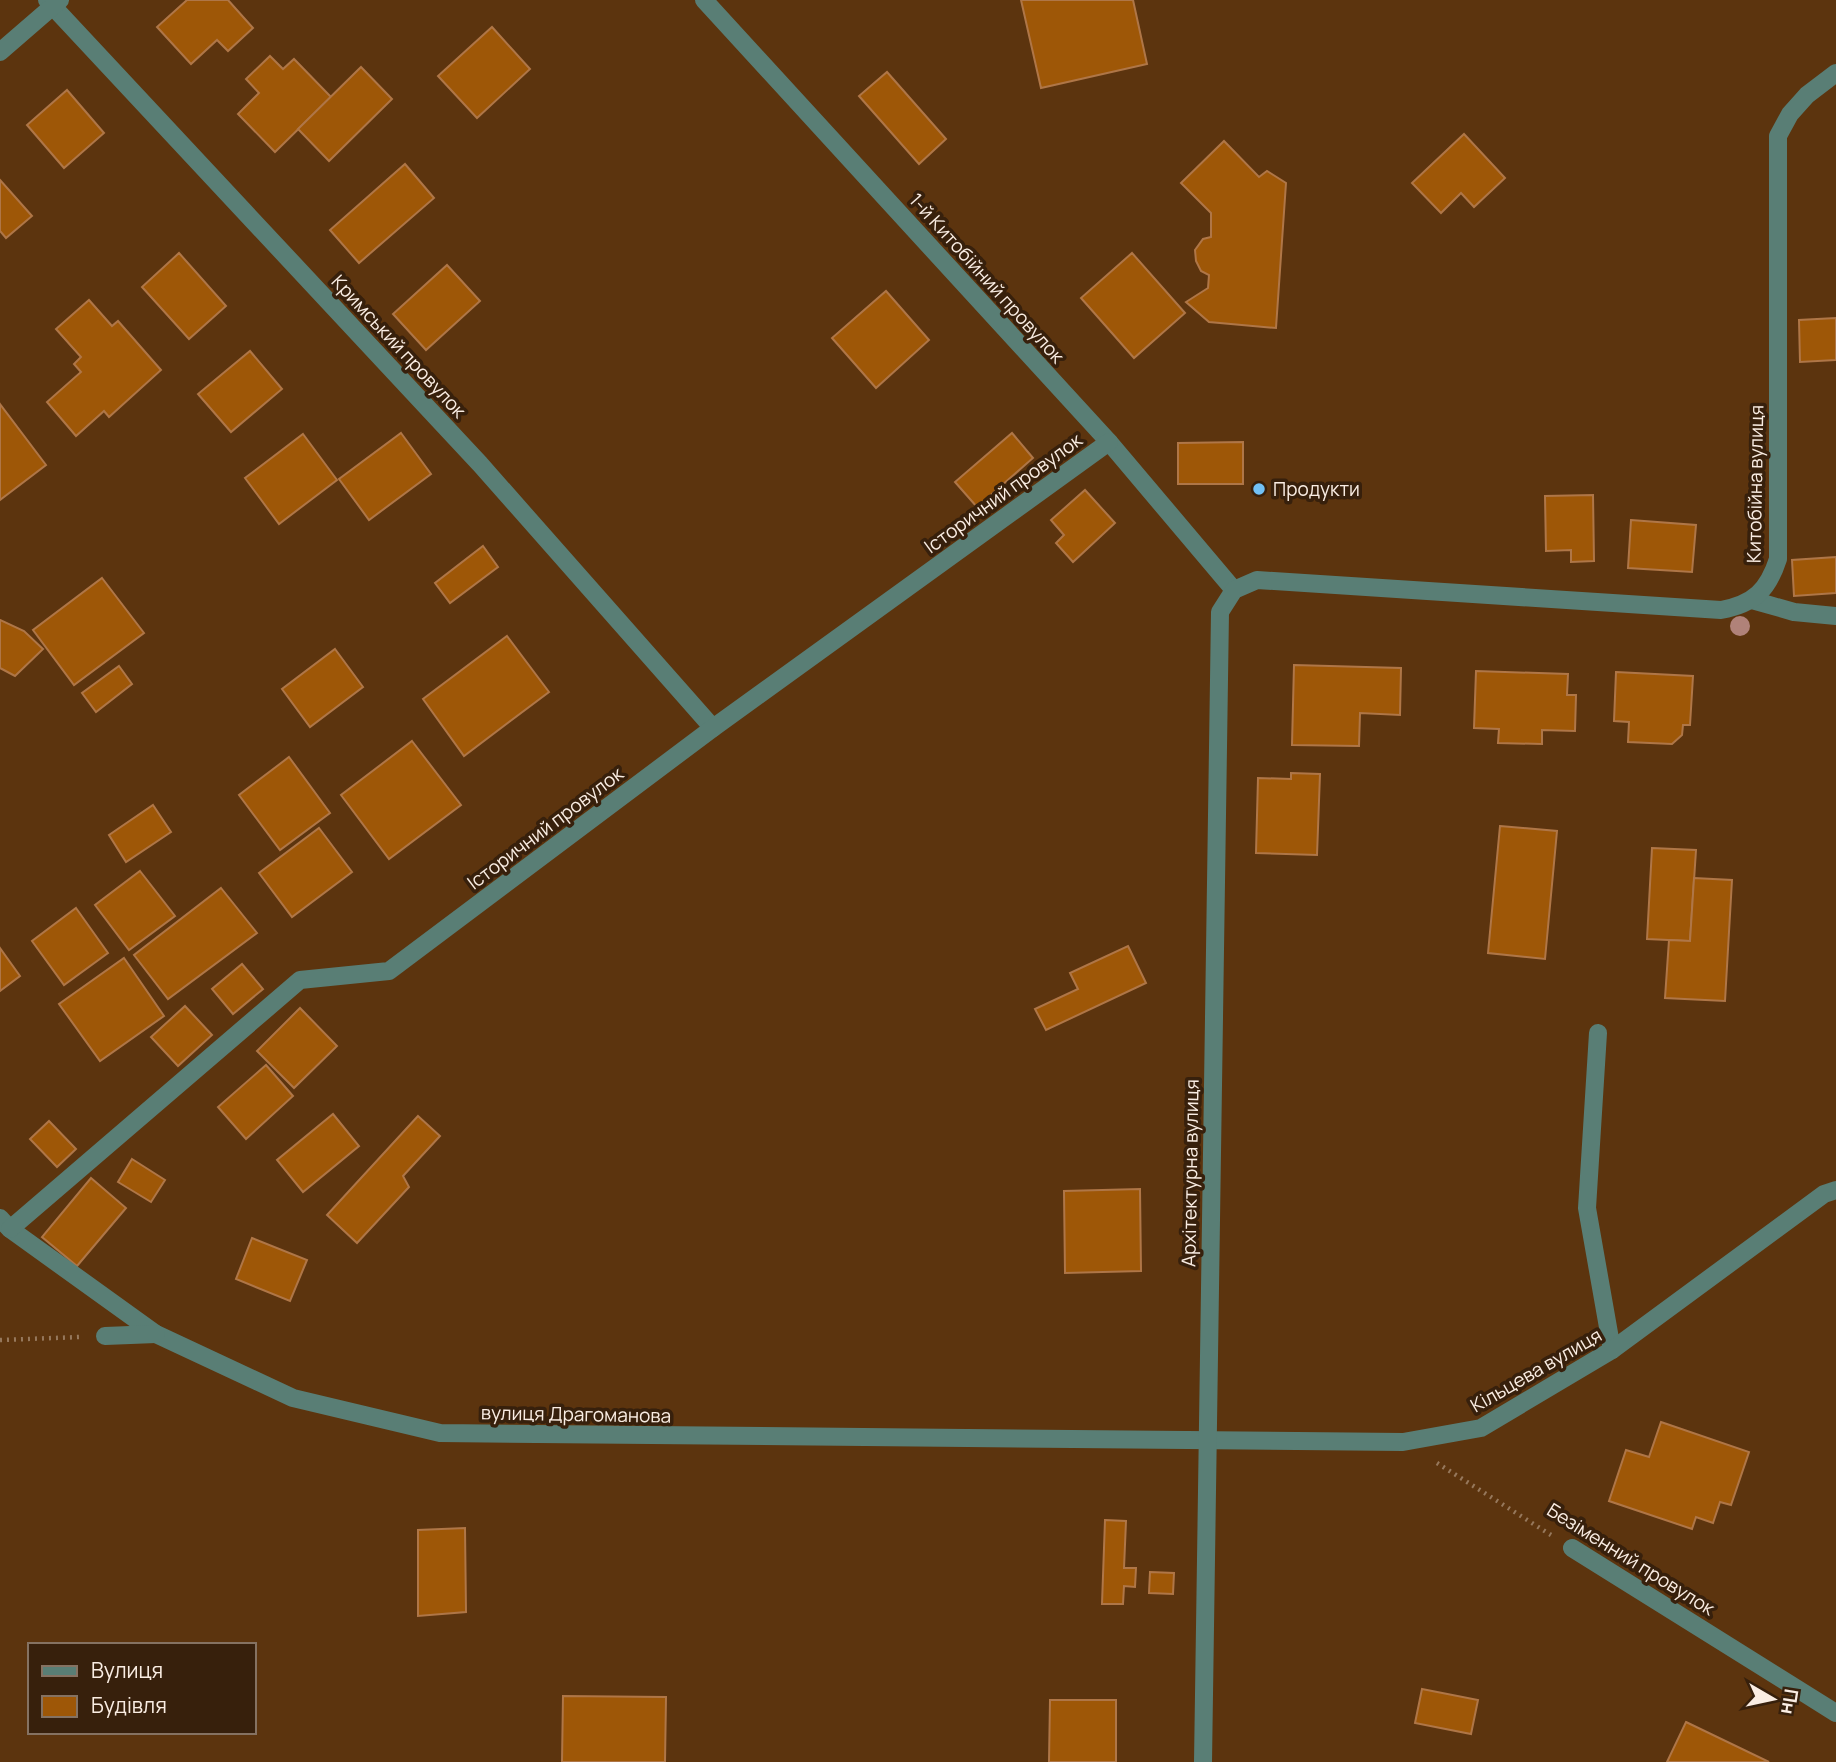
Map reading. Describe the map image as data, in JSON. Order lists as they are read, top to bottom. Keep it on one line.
{"streets":{"street":["1-й Китобійний провулок","Кримський провулок","Китобійна вулиця","Історичний провулок","Архітектурна вулиця","Кільцева вулиця","вулиця Драгоманова","Безіменний провулок"]},"crossings":[["1-й Китобійний провулок","Історичний провулок"],["1-й Китобійний провулок","Архітектурна вулиця"],["Кримський провулок","Історичний провулок"],["Історичний провулок","вулиця Драгоманова"],["Архітектурна вулиця","Кільцева вулиця"],["Архітектурна вулиця","вулиця Драгоманова"],["Кільцева вулиця","вулиця Драгоманова"],["Кільцева вулиця","Безіменний провулок"]],"places":["Продукти"],"legend":["Вулиця","Будівля"],"north":"right"}
